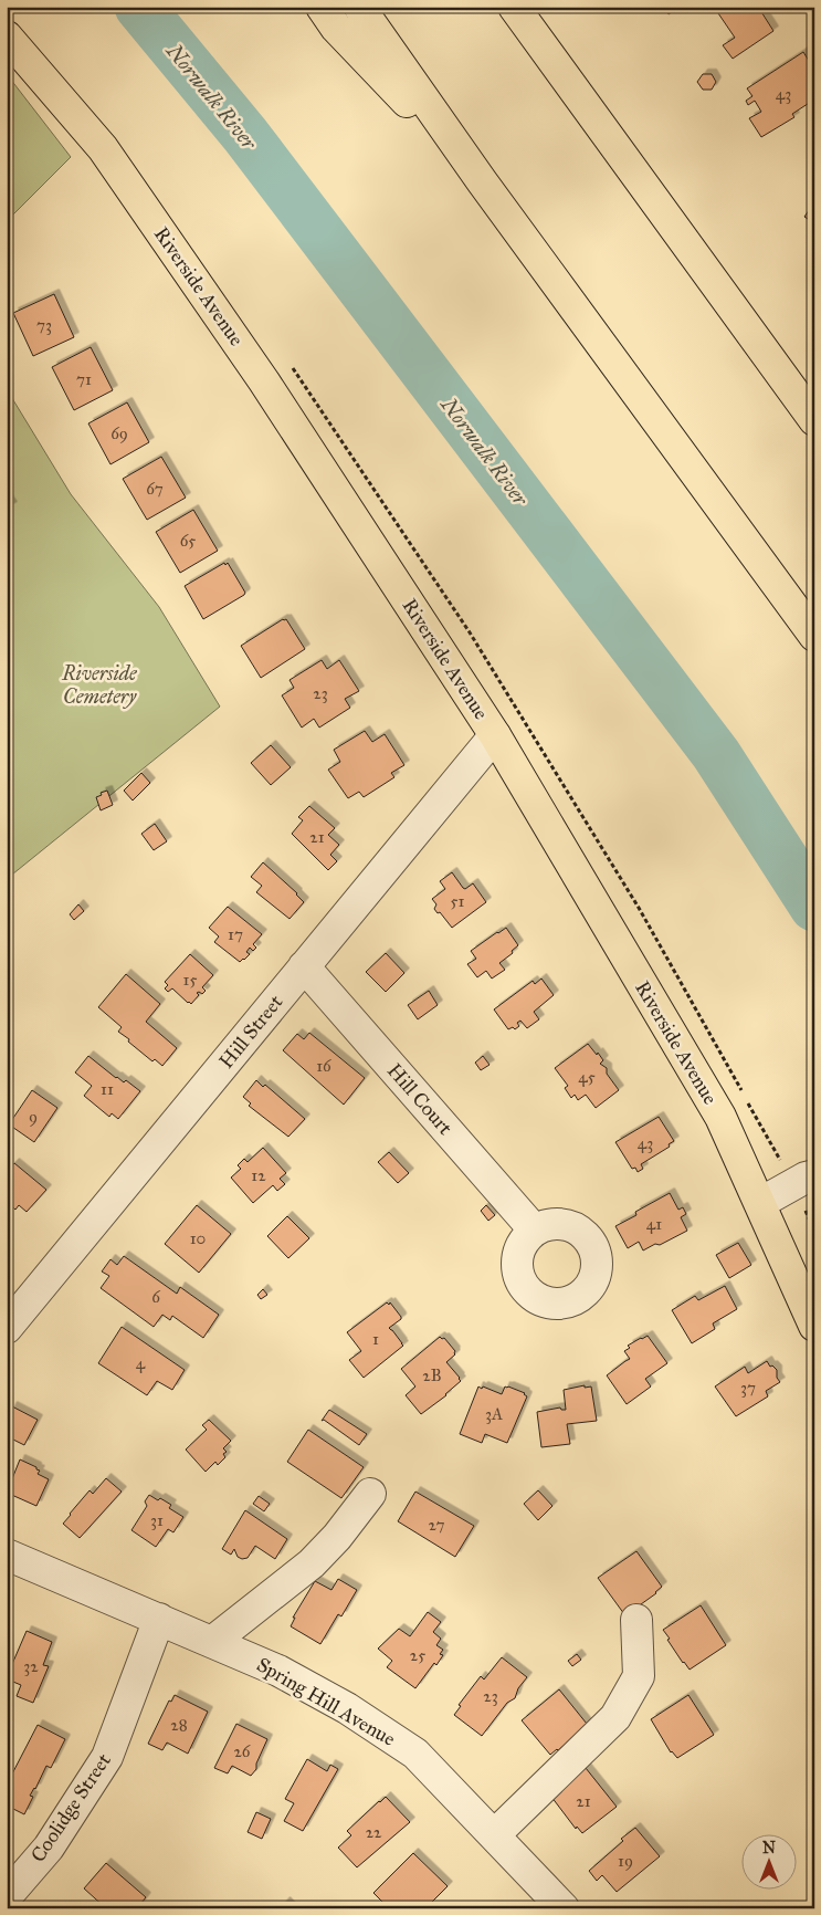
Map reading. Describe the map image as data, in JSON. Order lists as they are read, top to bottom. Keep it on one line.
{"streets":{"main road":["Riverside Avenue"],"street":["Hill Street","Hill Court","Spring Hill Avenue","Coolidge Street"]},"crossings":[["Riverside Avenue","Hill Street"],["Hill Street","Hill Court"],["Spring Hill Avenue","Coolidge Street"]],"water":["Norwalk River"],"parks":["Riverside Cemetery"],"house_numbers":["43","73","71","69","67","65","23","21","51","17","15","16","45","11","9","43","12","41","10","6","1","4","2B","37","3A","31","27","25","32","23","28","26","21","22","19"],"north":"top"}
